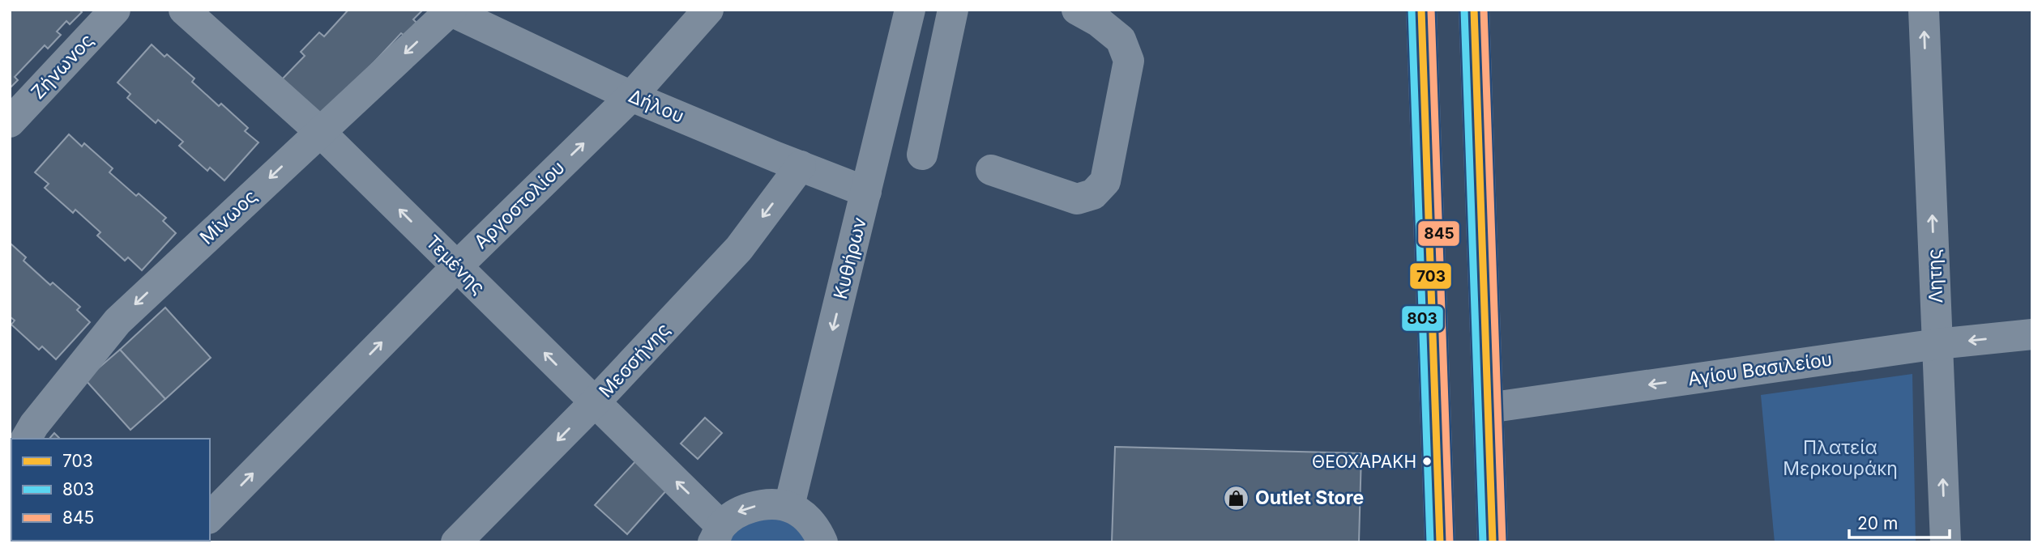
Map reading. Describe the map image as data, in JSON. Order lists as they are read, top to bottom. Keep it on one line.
{"streets":{"street":["Ζήνωνος","Δήλου","Αργοστολίου","Μίνωος","Κυθήρων","Τεμένης","Λητης","Μεσσήνης","Αγίου Βασιλείου"]},"crossings":[["Δήλου","Αργοστολίου"],["Δήλου","Μίνωος"],["Δήλου","Κυθήρων"],["Δήλου","Μεσσήνης"],["Αργοστολίου","Τεμένης"],["Μίνωος","Τεμένης"],["Τεμένης","Μεσσήνης"],["Λητης","Αγίου Βασιλείου"]],"one_way":["Αργοστολίου","Μίνωος","Κυθήρων","Τεμένης","Λητης","Μεσσήνης","Αγίου Βασιλείου"],"parks":["Πλατεία Μερκουράκη"],"places":{"other":["ΘΕΟΧΑΡΑΚΗ"],"shop":["Outlet Store"]},"lines":["transit line 703","transit line 803","transit line 845"],"legend":["703","803","845"],"scale_bar":"20 m"}
